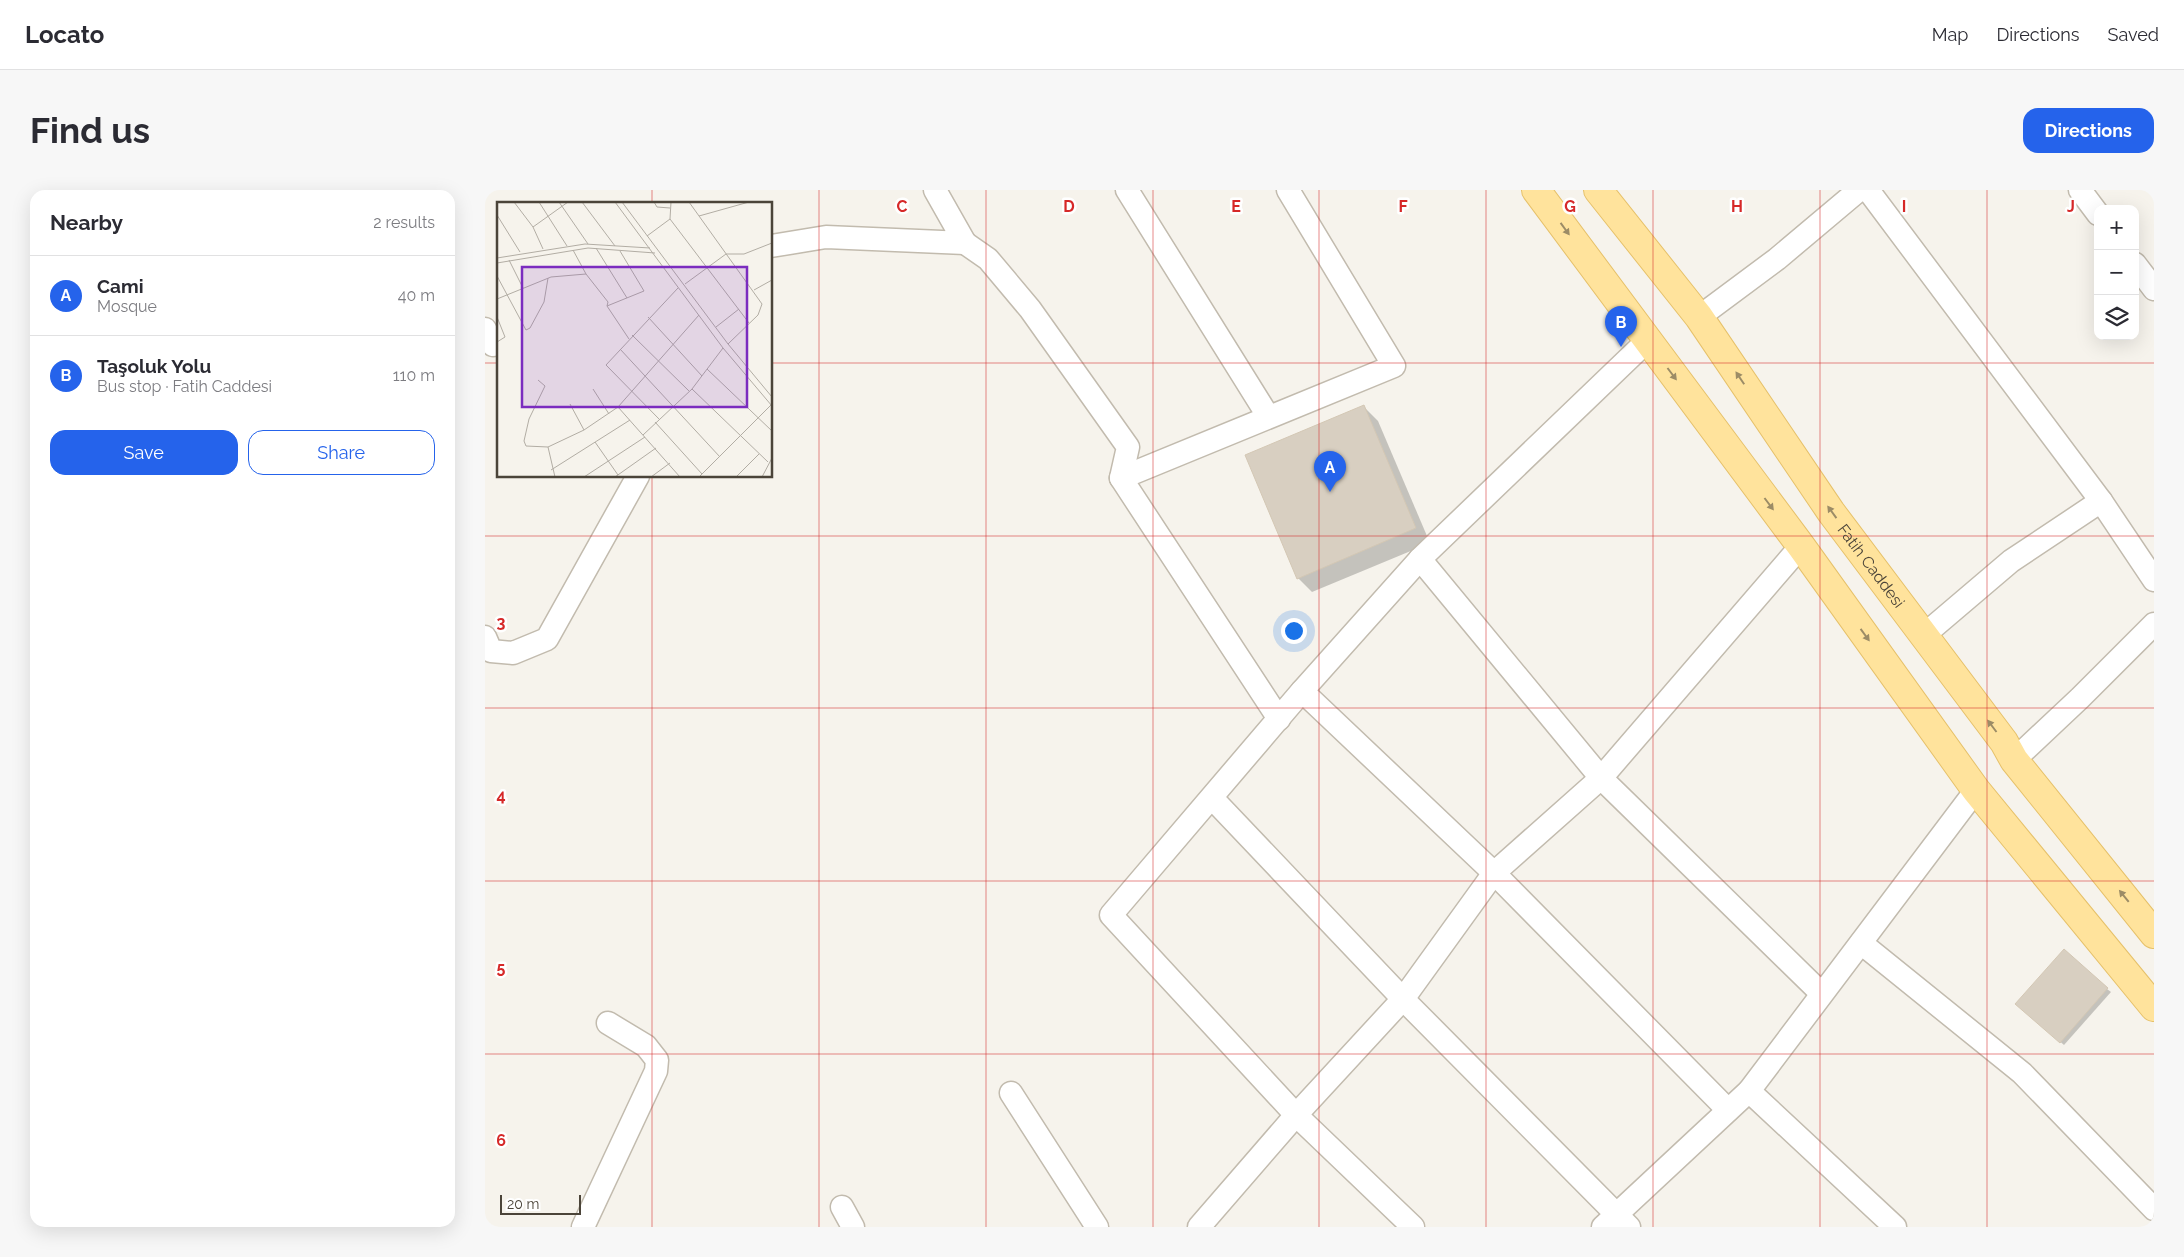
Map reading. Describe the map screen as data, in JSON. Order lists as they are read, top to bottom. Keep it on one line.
{"streets":{"main road":["Fatih Caddesi"]},"scale_bar":"20 m","page":{"header":"Locato","nav":["Map","Directions","Saved"],"buttons":["Directions",["Save","Share"]],"title":"Find us","heading":["Nearby","2 results"],"map_buttons":["+","−"],"list":[{"mark":"A","name":"Cami","note":"Mosque","value":"40 m"},{"mark":"B","name":"Taşoluk Yolu","note":"Bus stop · Fatih Caddesi","value":"110 m"}],"pins":["B","A"],"scale":"20 m"},"grid":{"columns":["C","D","E","F","G","H","I","J"],"rows":["3","4","5","6"]}}
